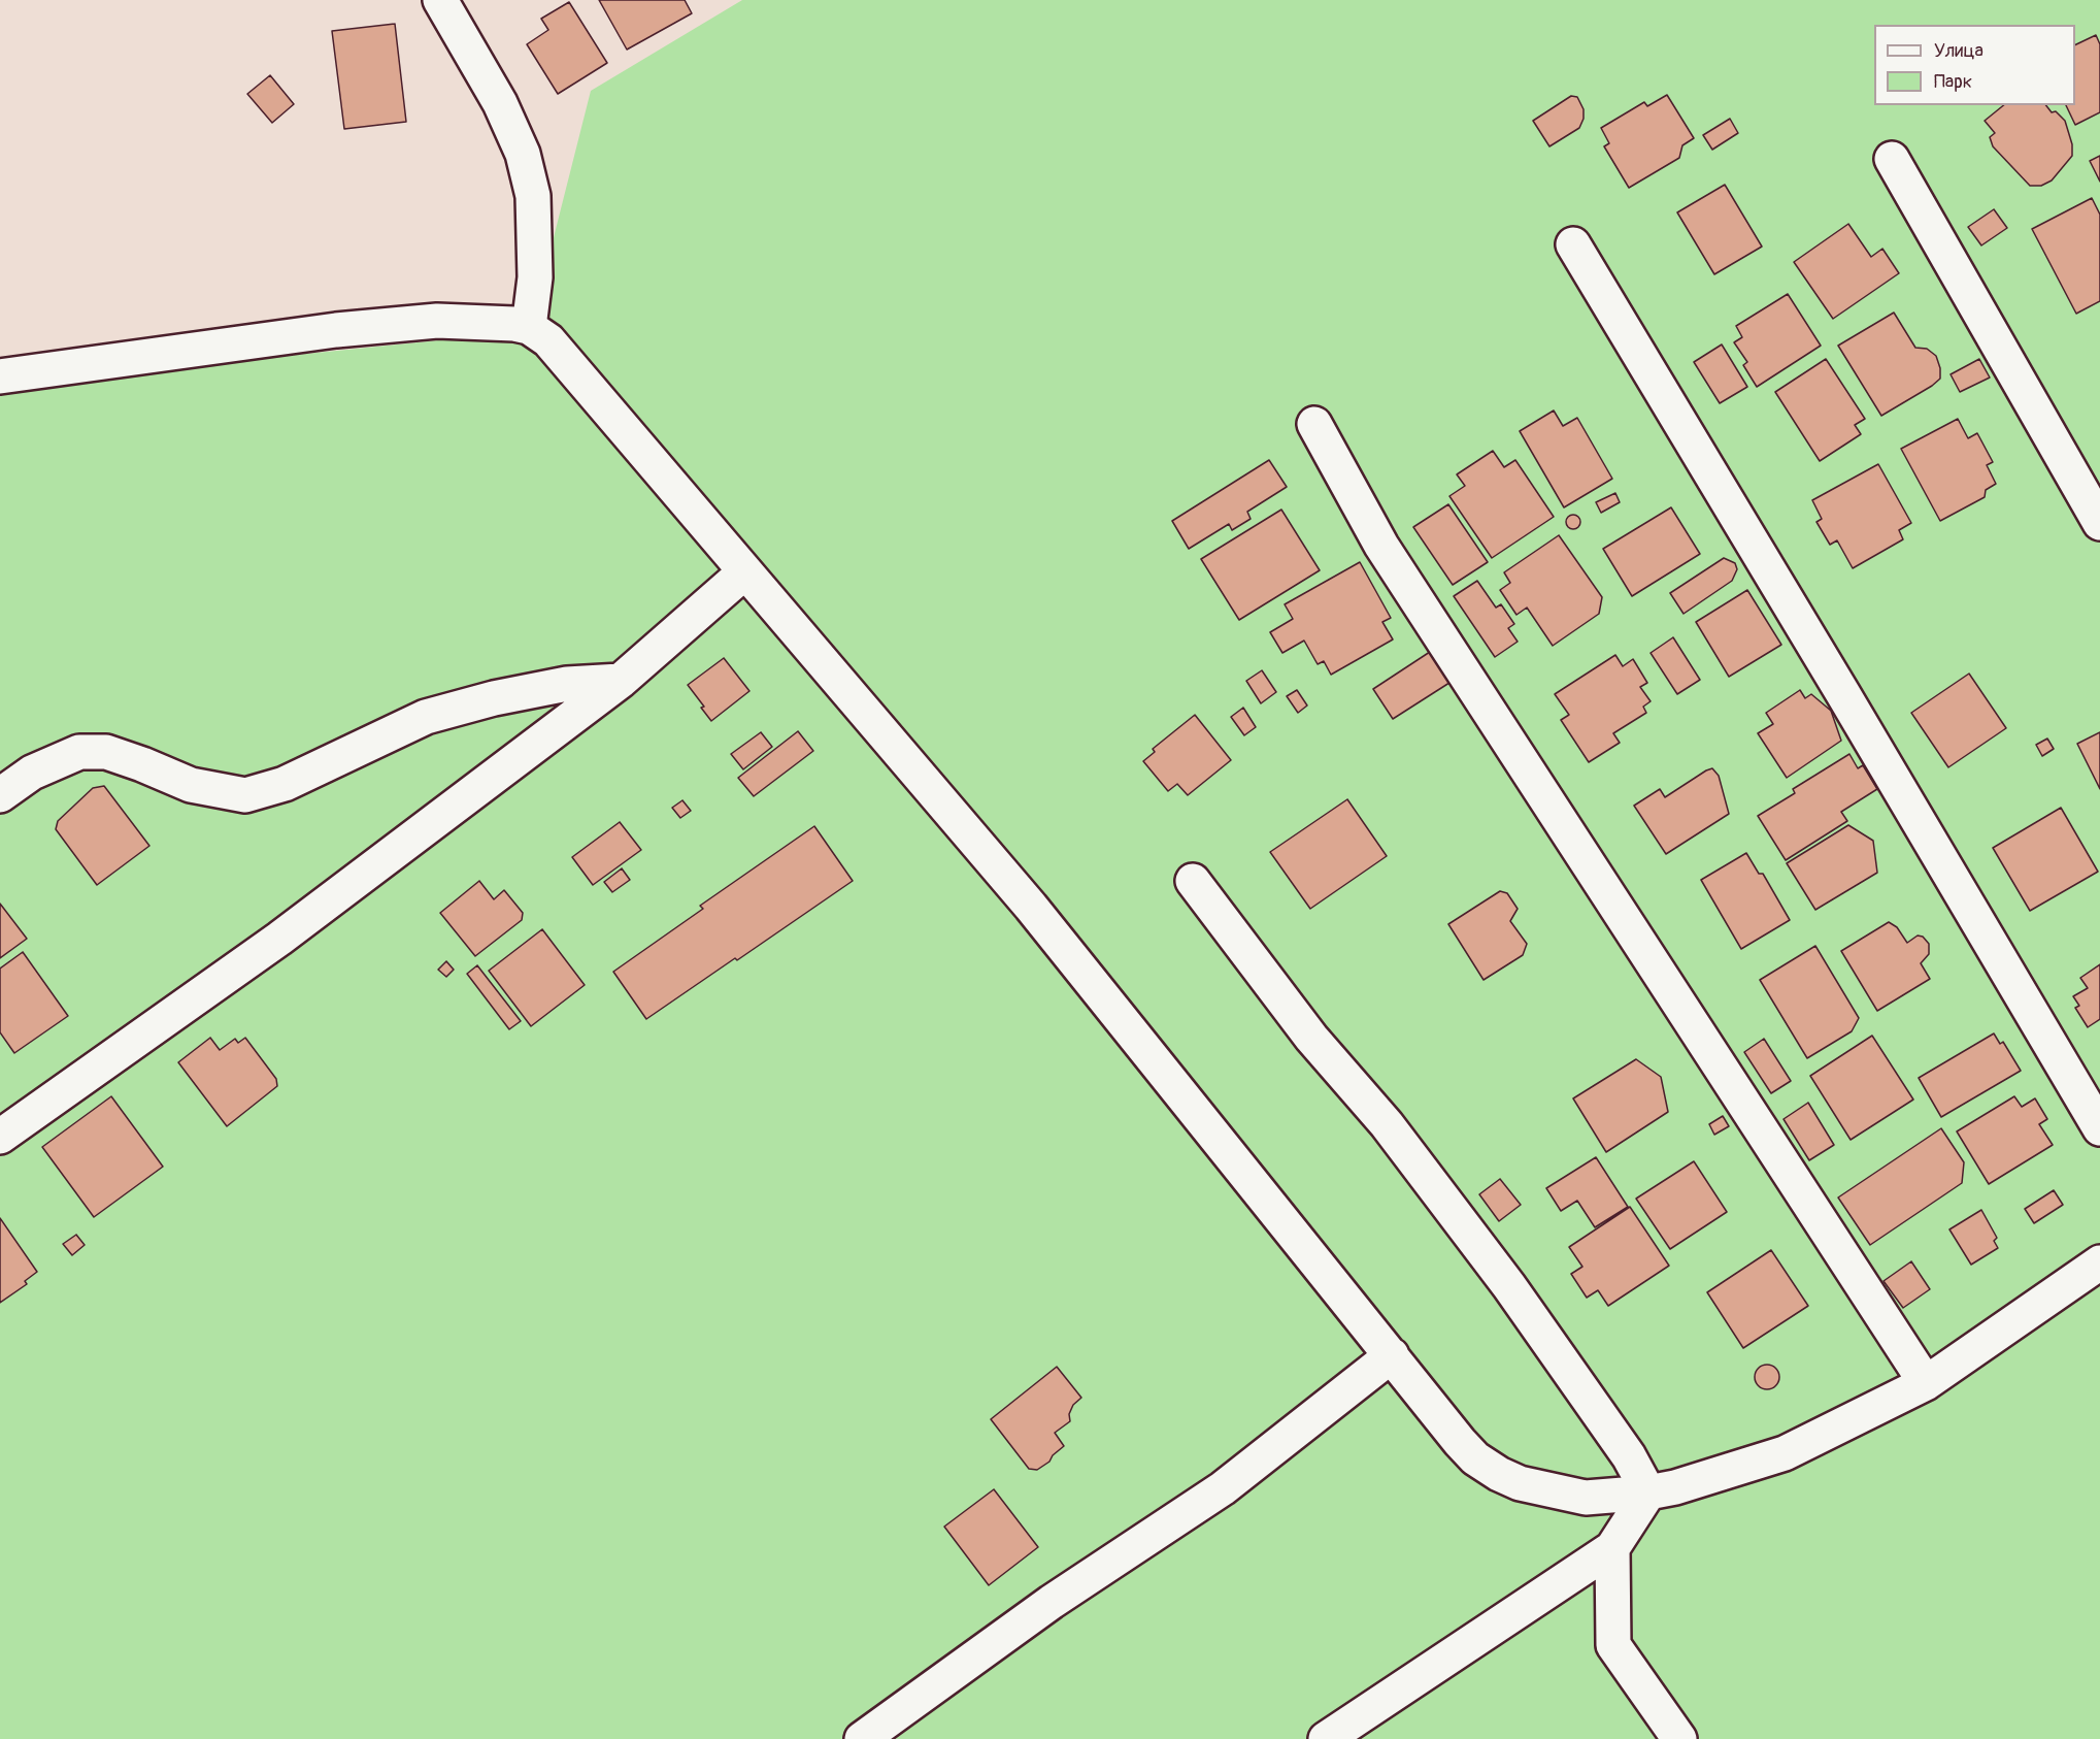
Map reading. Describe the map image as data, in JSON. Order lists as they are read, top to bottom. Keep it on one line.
{"legend":["Улица","Парк"]}
